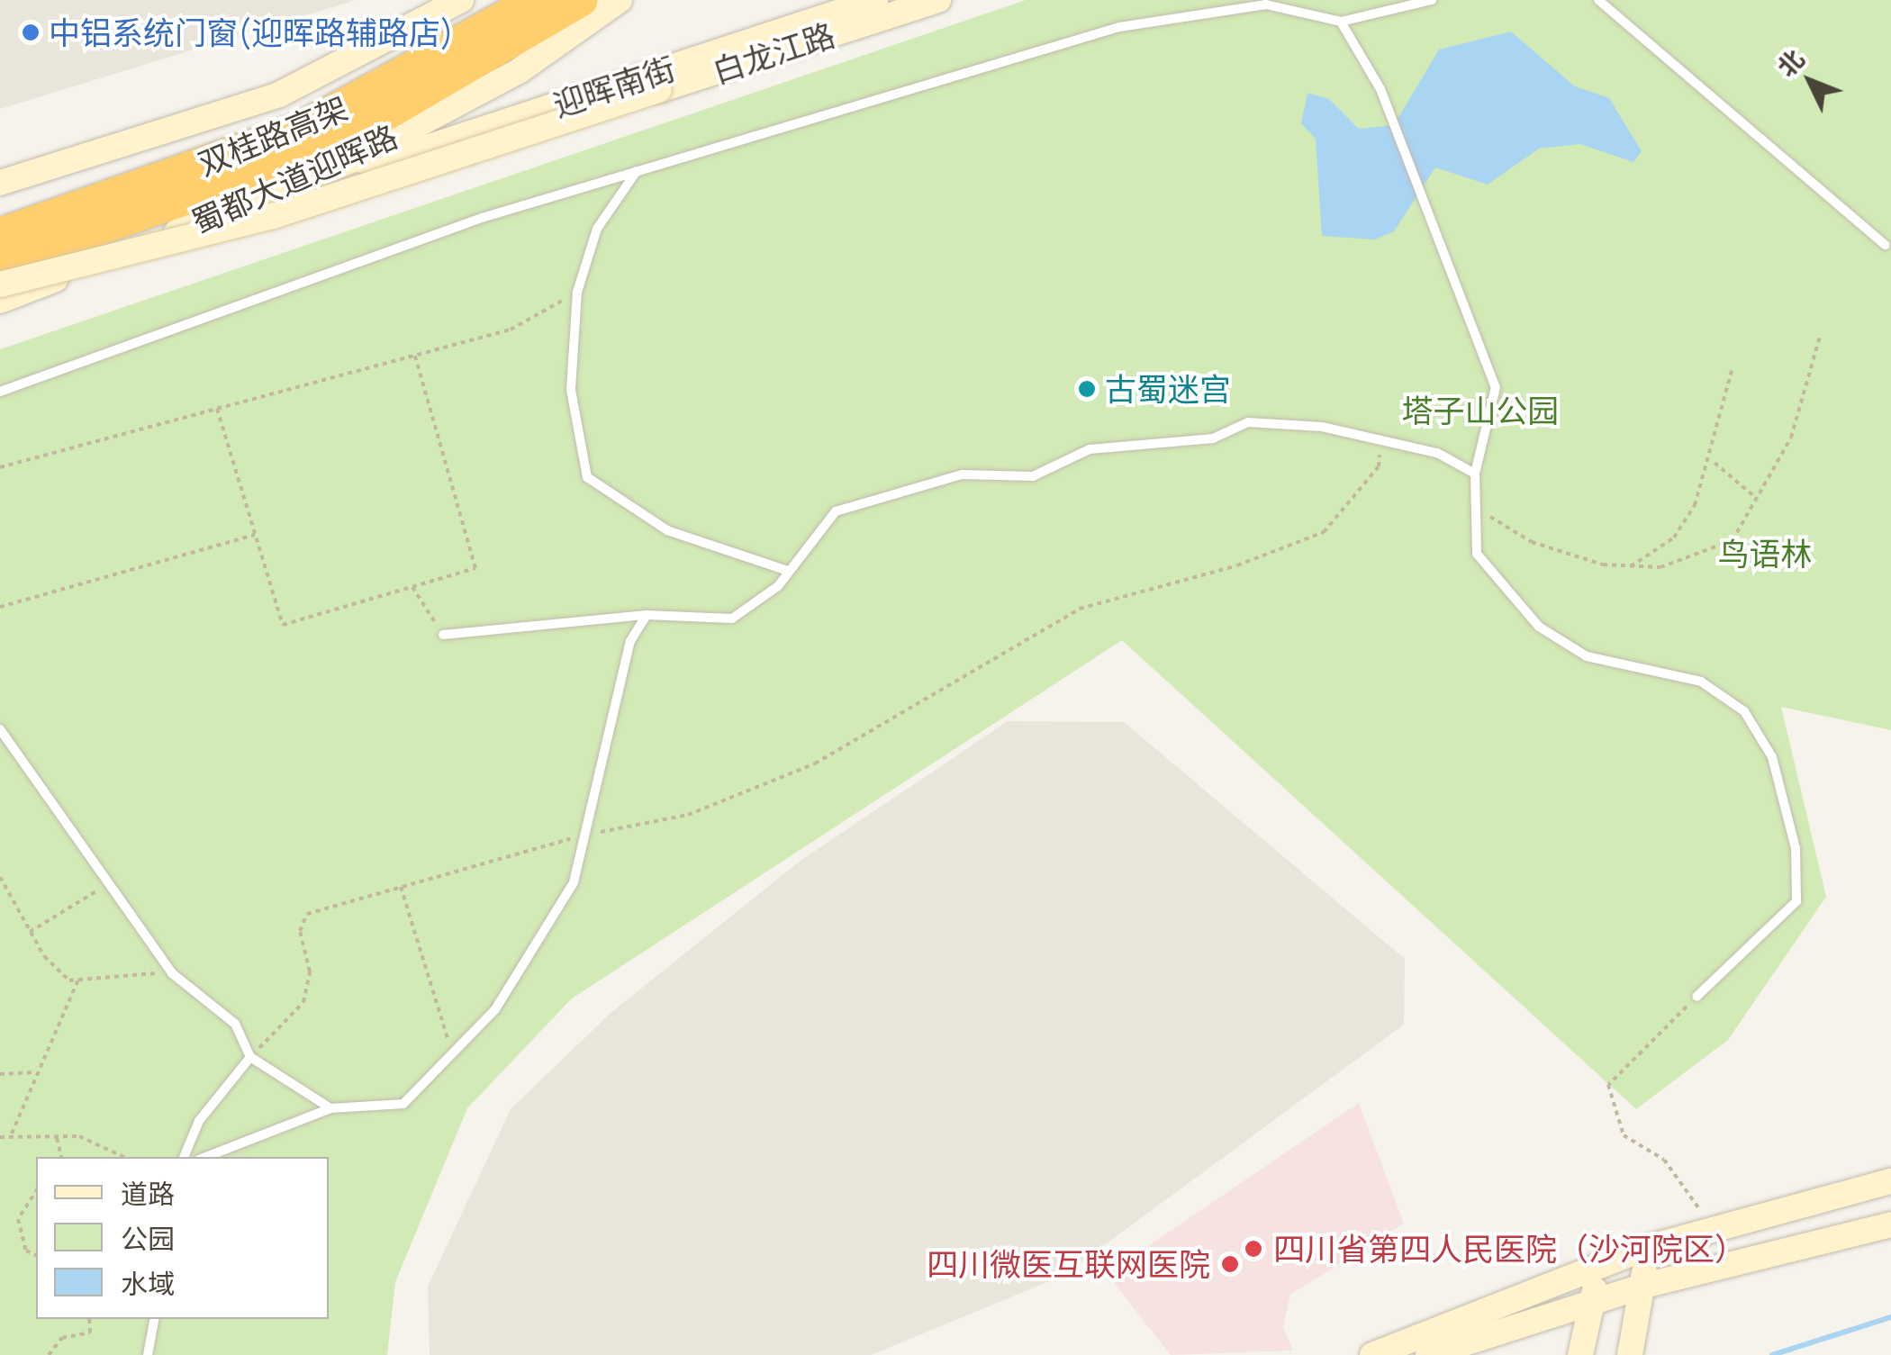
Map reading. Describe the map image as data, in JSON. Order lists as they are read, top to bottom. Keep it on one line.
{"streets":{"highway":["双桂路高架"],"street":["白龙江路","迎晖南街","蜀都大道迎晖路"]},"crossings":[["迎晖南街","蜀都大道迎晖路"]],"parks":["塔子山公园","鸟语林"],"places":["中铝系统门窗(迎晖路辅路店)","古蜀迷宫","四川省第四人民医院（沙河院区）","四川微医互联网医院"],"legend":["道路","公园","水域"],"north":"top left"}
